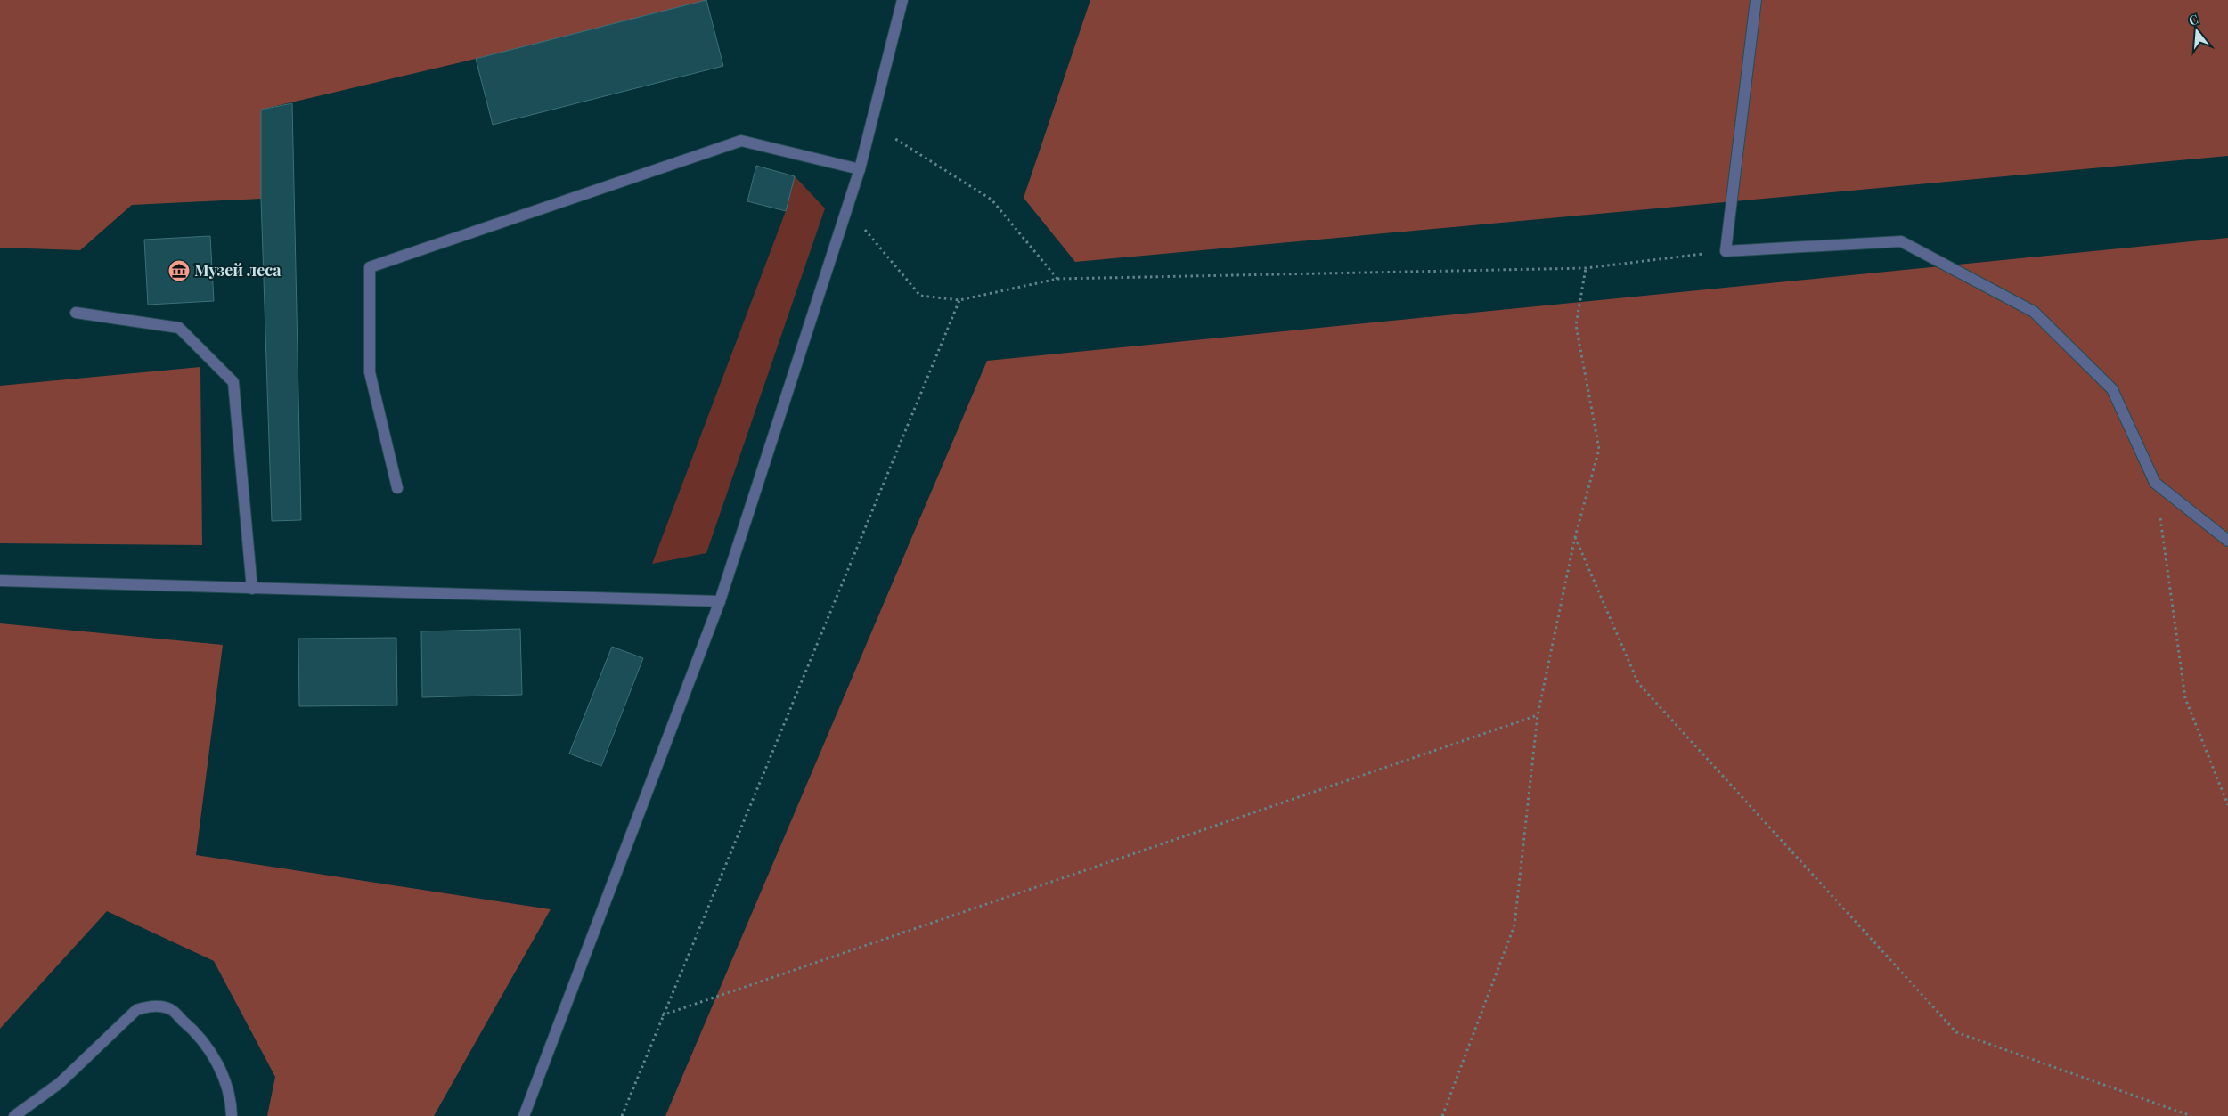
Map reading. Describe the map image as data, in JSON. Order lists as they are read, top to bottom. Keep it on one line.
{"places":{"museum":["Музей леса"]},"north":"top"}
